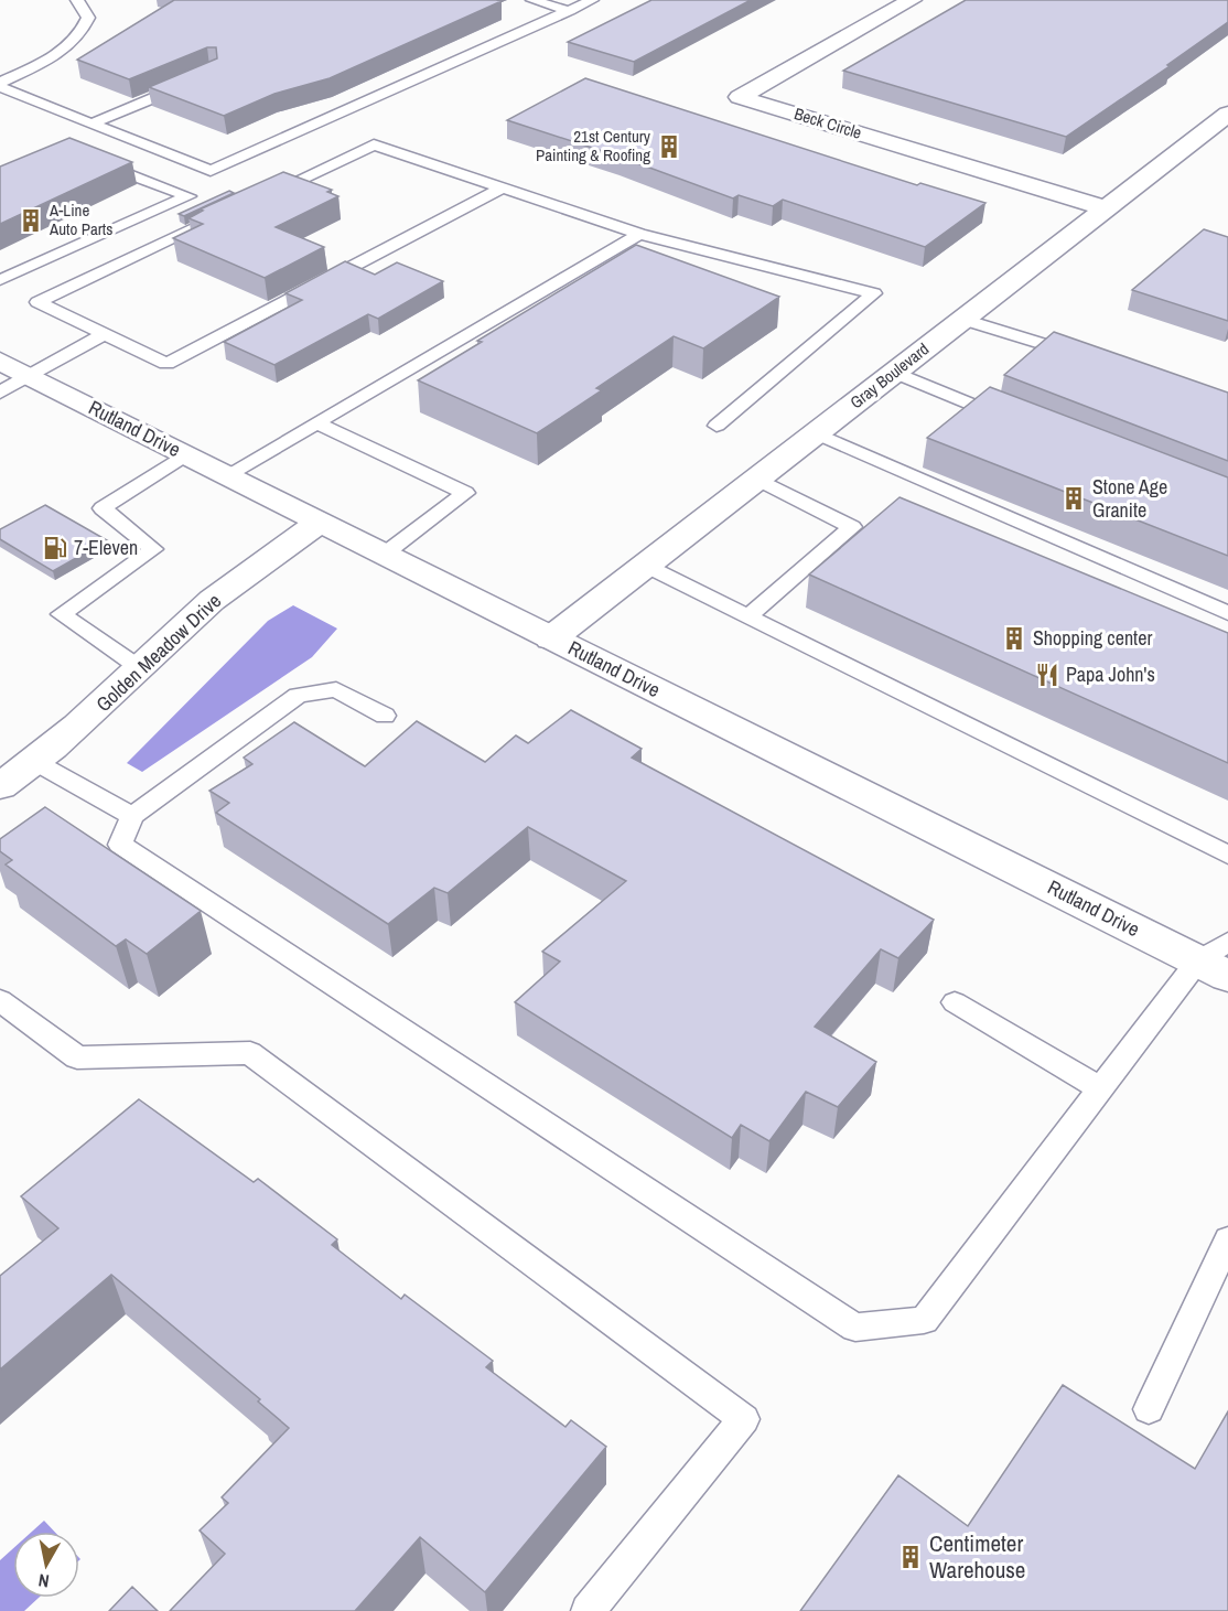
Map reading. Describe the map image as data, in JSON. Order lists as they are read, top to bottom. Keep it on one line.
{"streets":{"street":["Beck Circle","Gray Boulevard","Rutland Drive","Golden Meadow Drive"]},"crossings":[["Beck Circle","Gray Boulevard"],["Gray Boulevard","Rutland Drive"],["Rutland Drive","Golden Meadow Drive"]],"places":{"building":["21st Century Painting & Roofing","A-Line Auto Parts","Stone Age Granite","Shopping center","Centimeter Warehouse"],"fuel station":["7-Eleven"],"restaurant":["Papa John's"]},"north":"bottom"}
